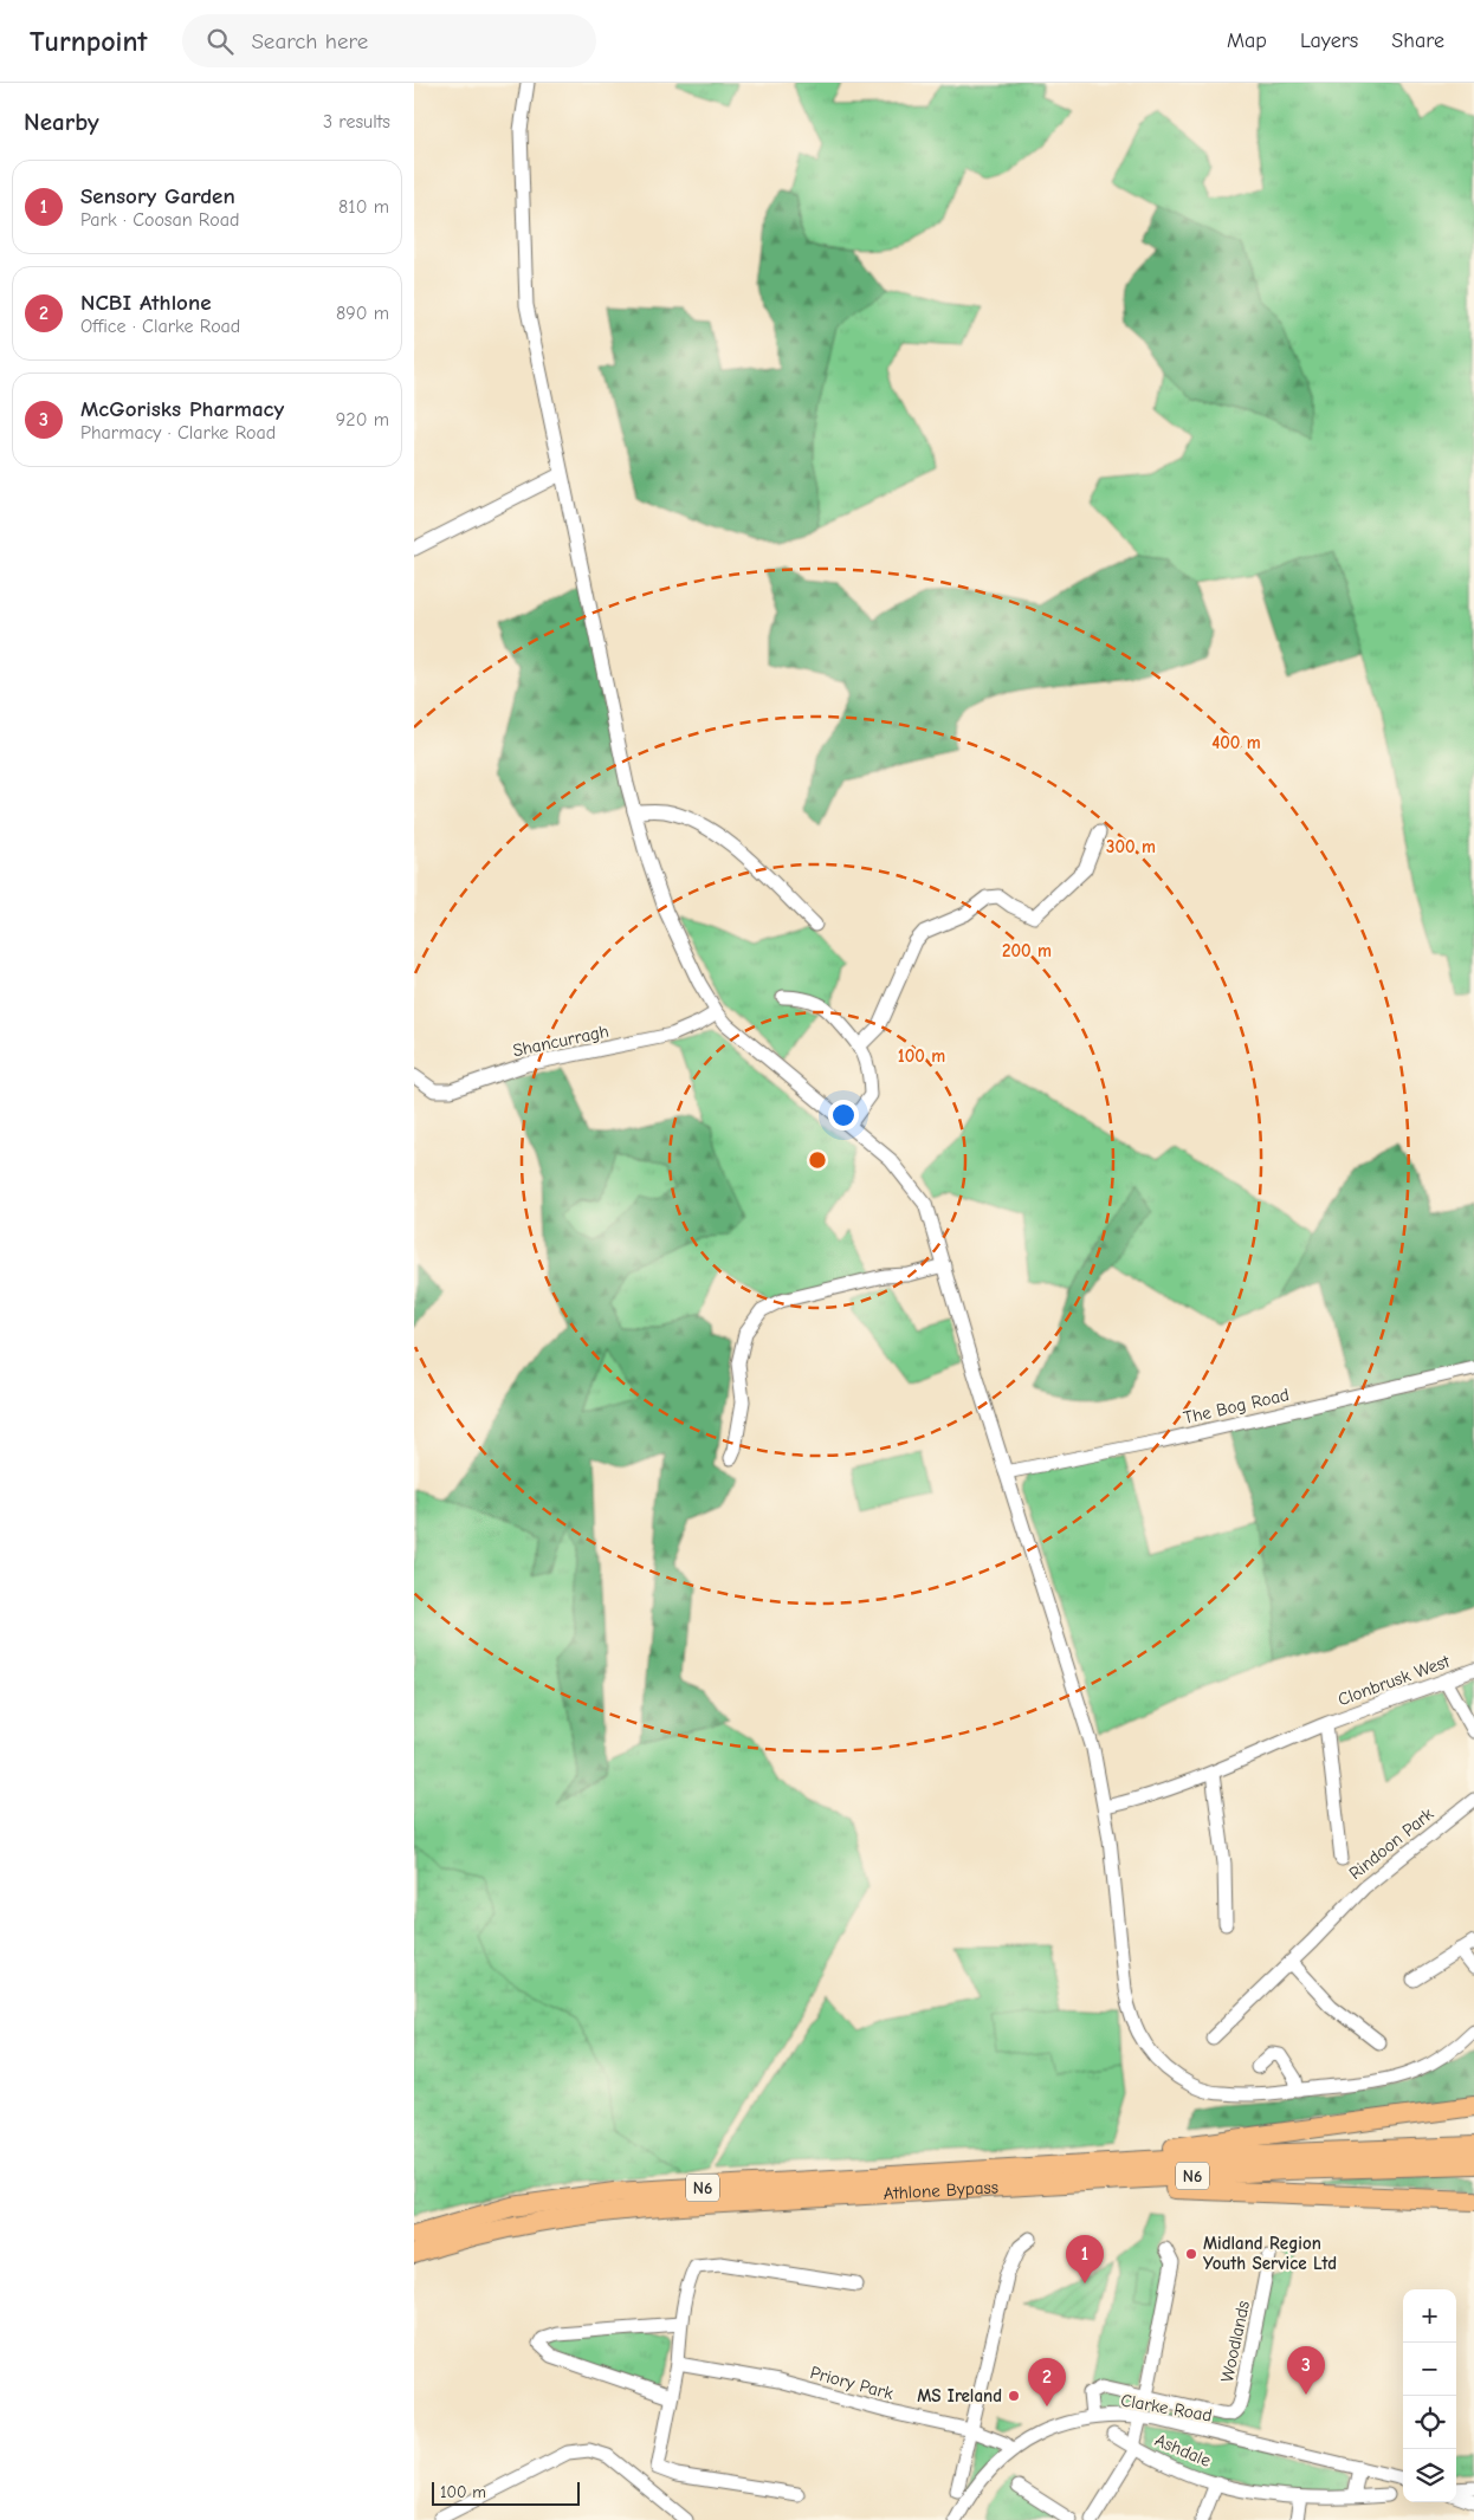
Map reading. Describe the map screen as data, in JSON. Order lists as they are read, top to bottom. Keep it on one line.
{"streets":{"highway":["N6","Athlone Bypass"],"street":["Shancurragh","The Bog Road","Clonbrusk West","Rindoon Park","Woodlands","Priory Park","Clarke Road","Ashdale"]},"crossings":[["N6","Athlone Bypass"],["Woodlands","Clarke Road"],["Priory Park","Clarke Road"],["Clarke Road","Ashdale"]],"places":["Midland Region Youth Service Ltd","MS Ireland"],"scale_bar":"100 m","page":{"header":"Turnpoint","search":"Search here","nav":["Map","Layers","Share"],"heading":["Nearby","3 results"],"list":[{"mark":"1","name":"Sensory Garden","note":"Park · Coosan Road","value":"810 m"},{"mark":"2","name":"NCBI Athlone","note":"Office · Clarke Road","value":"890 m"},{"mark":"3","name":"McGorisks Pharmacy","note":"Pharmacy · Clarke Road","value":"920 m"}],"pins":["1","3","2"],"map_buttons":["+","−"],"scale":"100 m"},"rings":["400 m","300 m","200 m","100 m"]}
